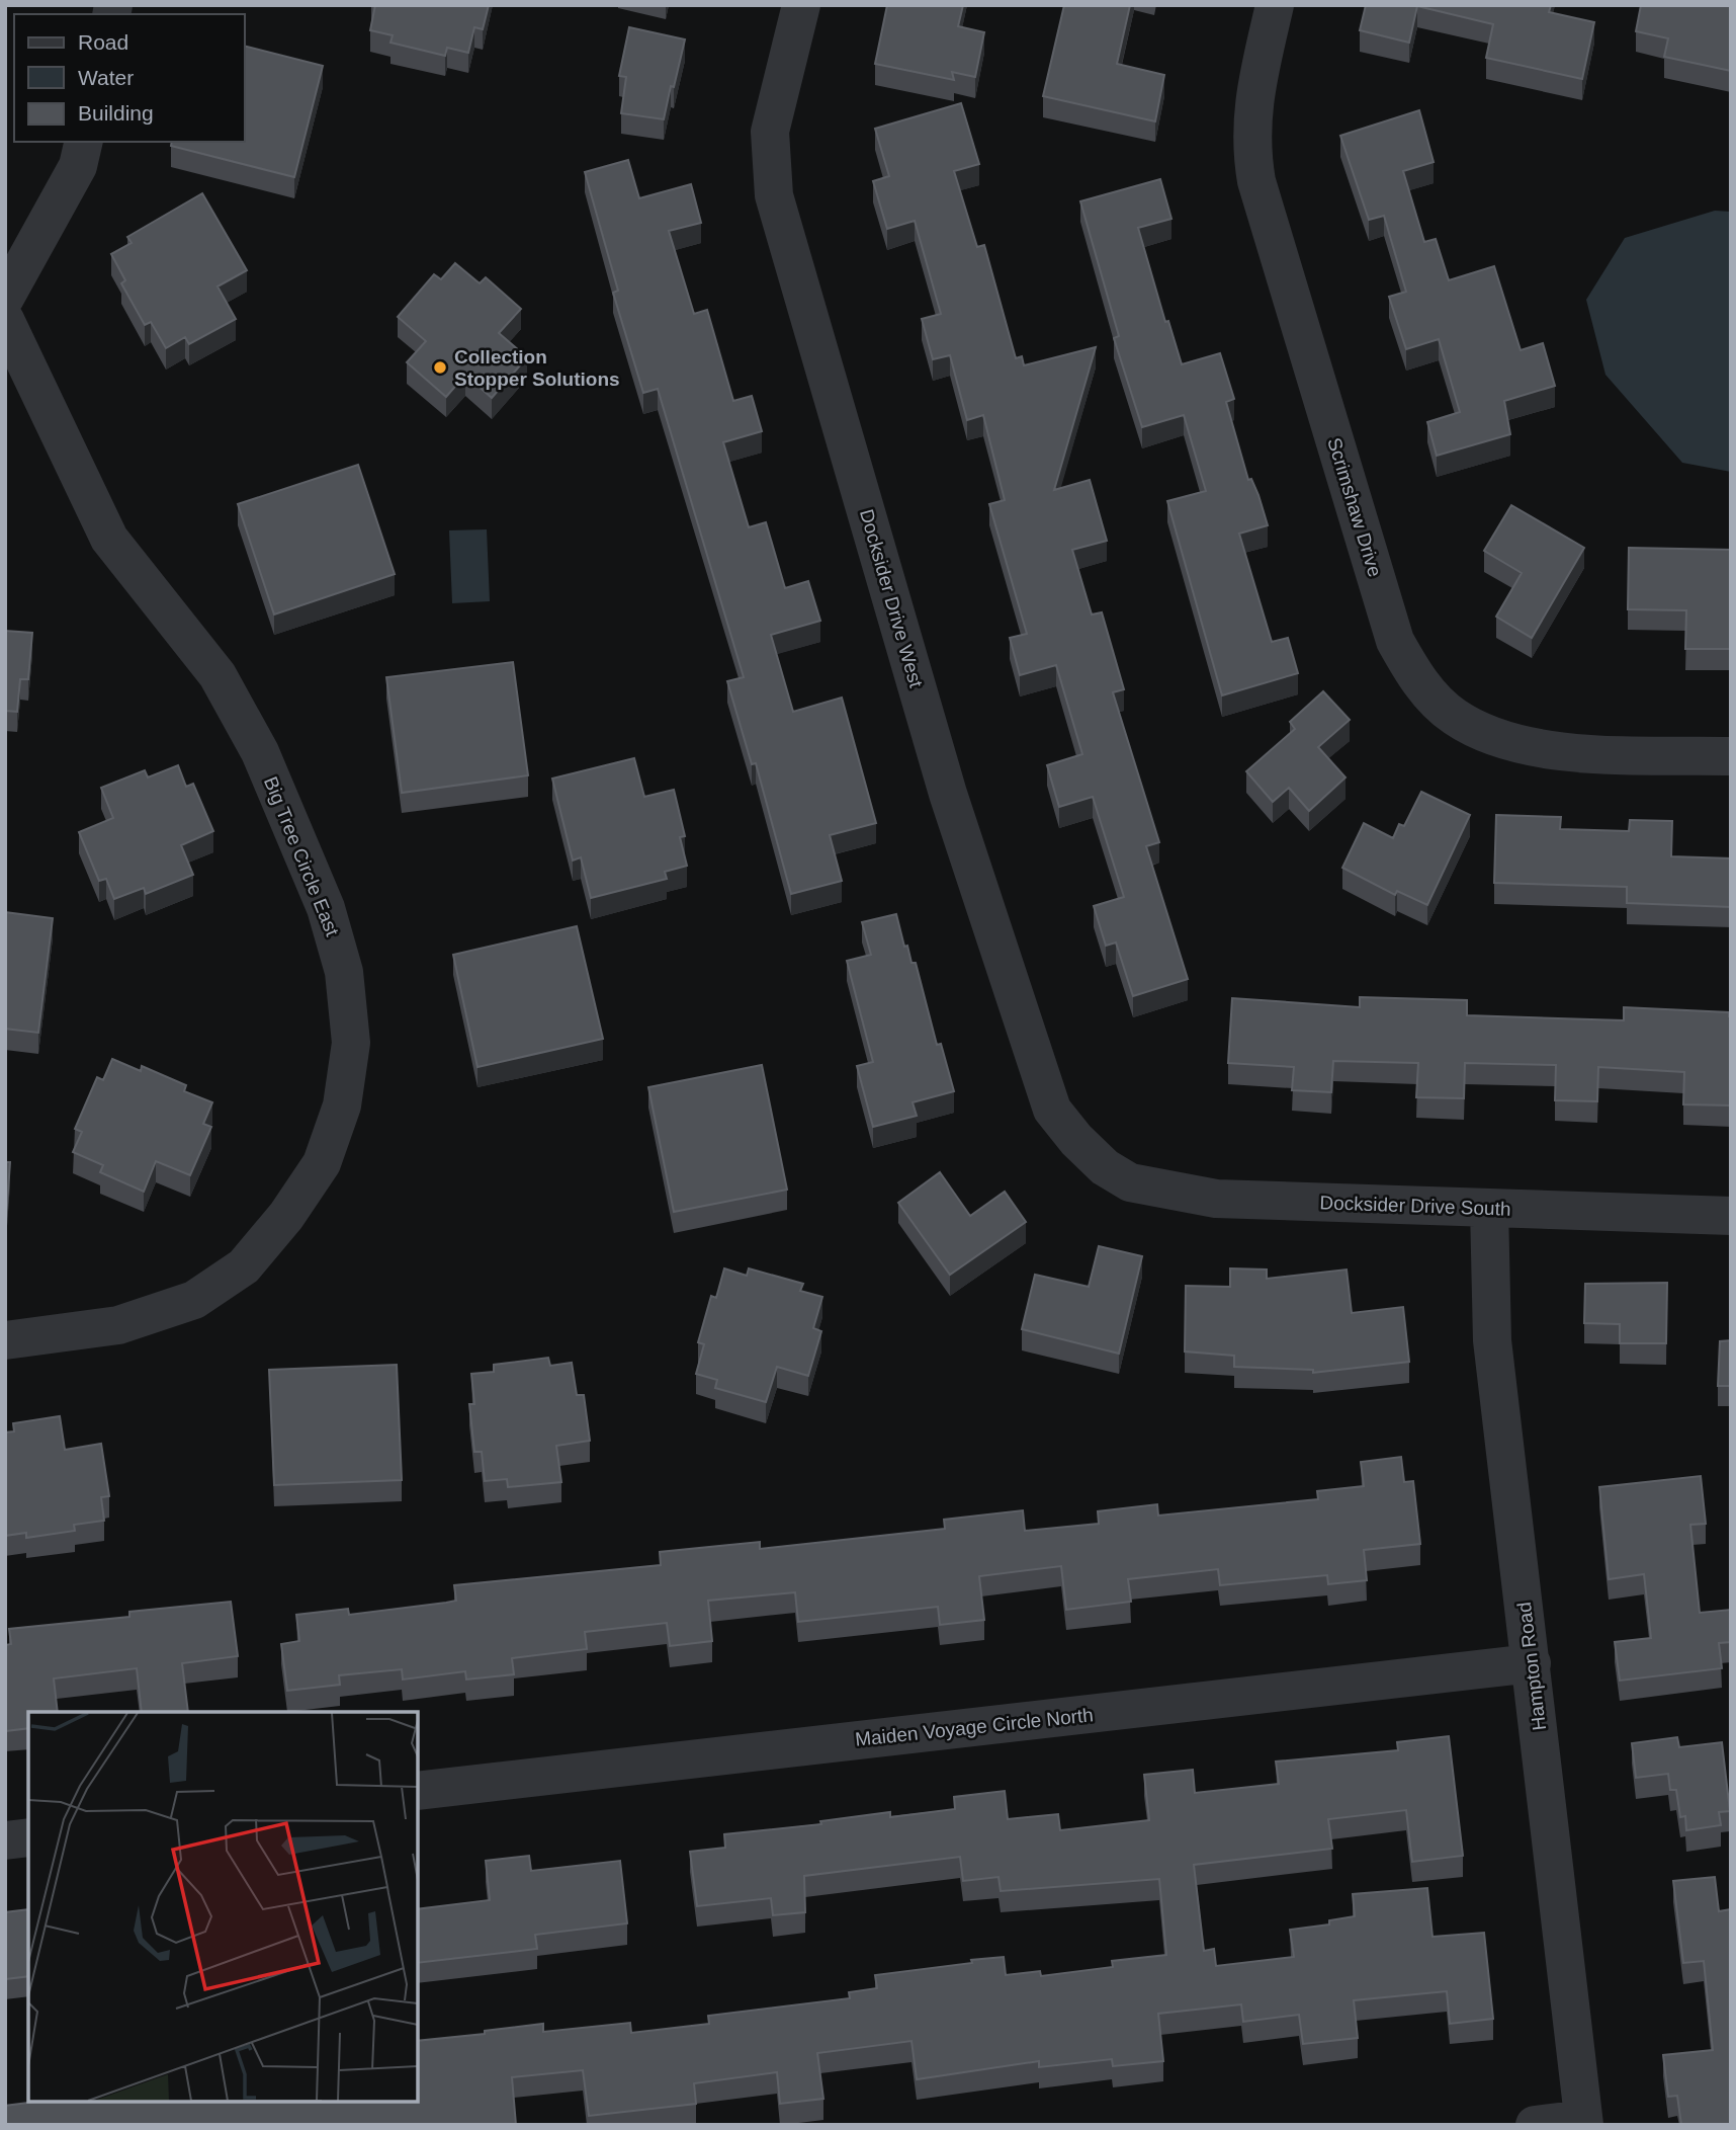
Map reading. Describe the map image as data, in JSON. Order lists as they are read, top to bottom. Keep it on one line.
{"streets":{"street":["Scrimshaw Drive","Docksider Drive West","Big Tree Circle East","Docksider Drive South","Hampton Road","Maiden Voyage Circle North"]},"crossings":[["Docksider Drive West","Docksider Drive South"],["Docksider Drive South","Hampton Road"],["Hampton Road","Maiden Voyage Circle North"]],"places":["Collection Stopper Solutions"],"legend":["Road","Water","Building"]}
